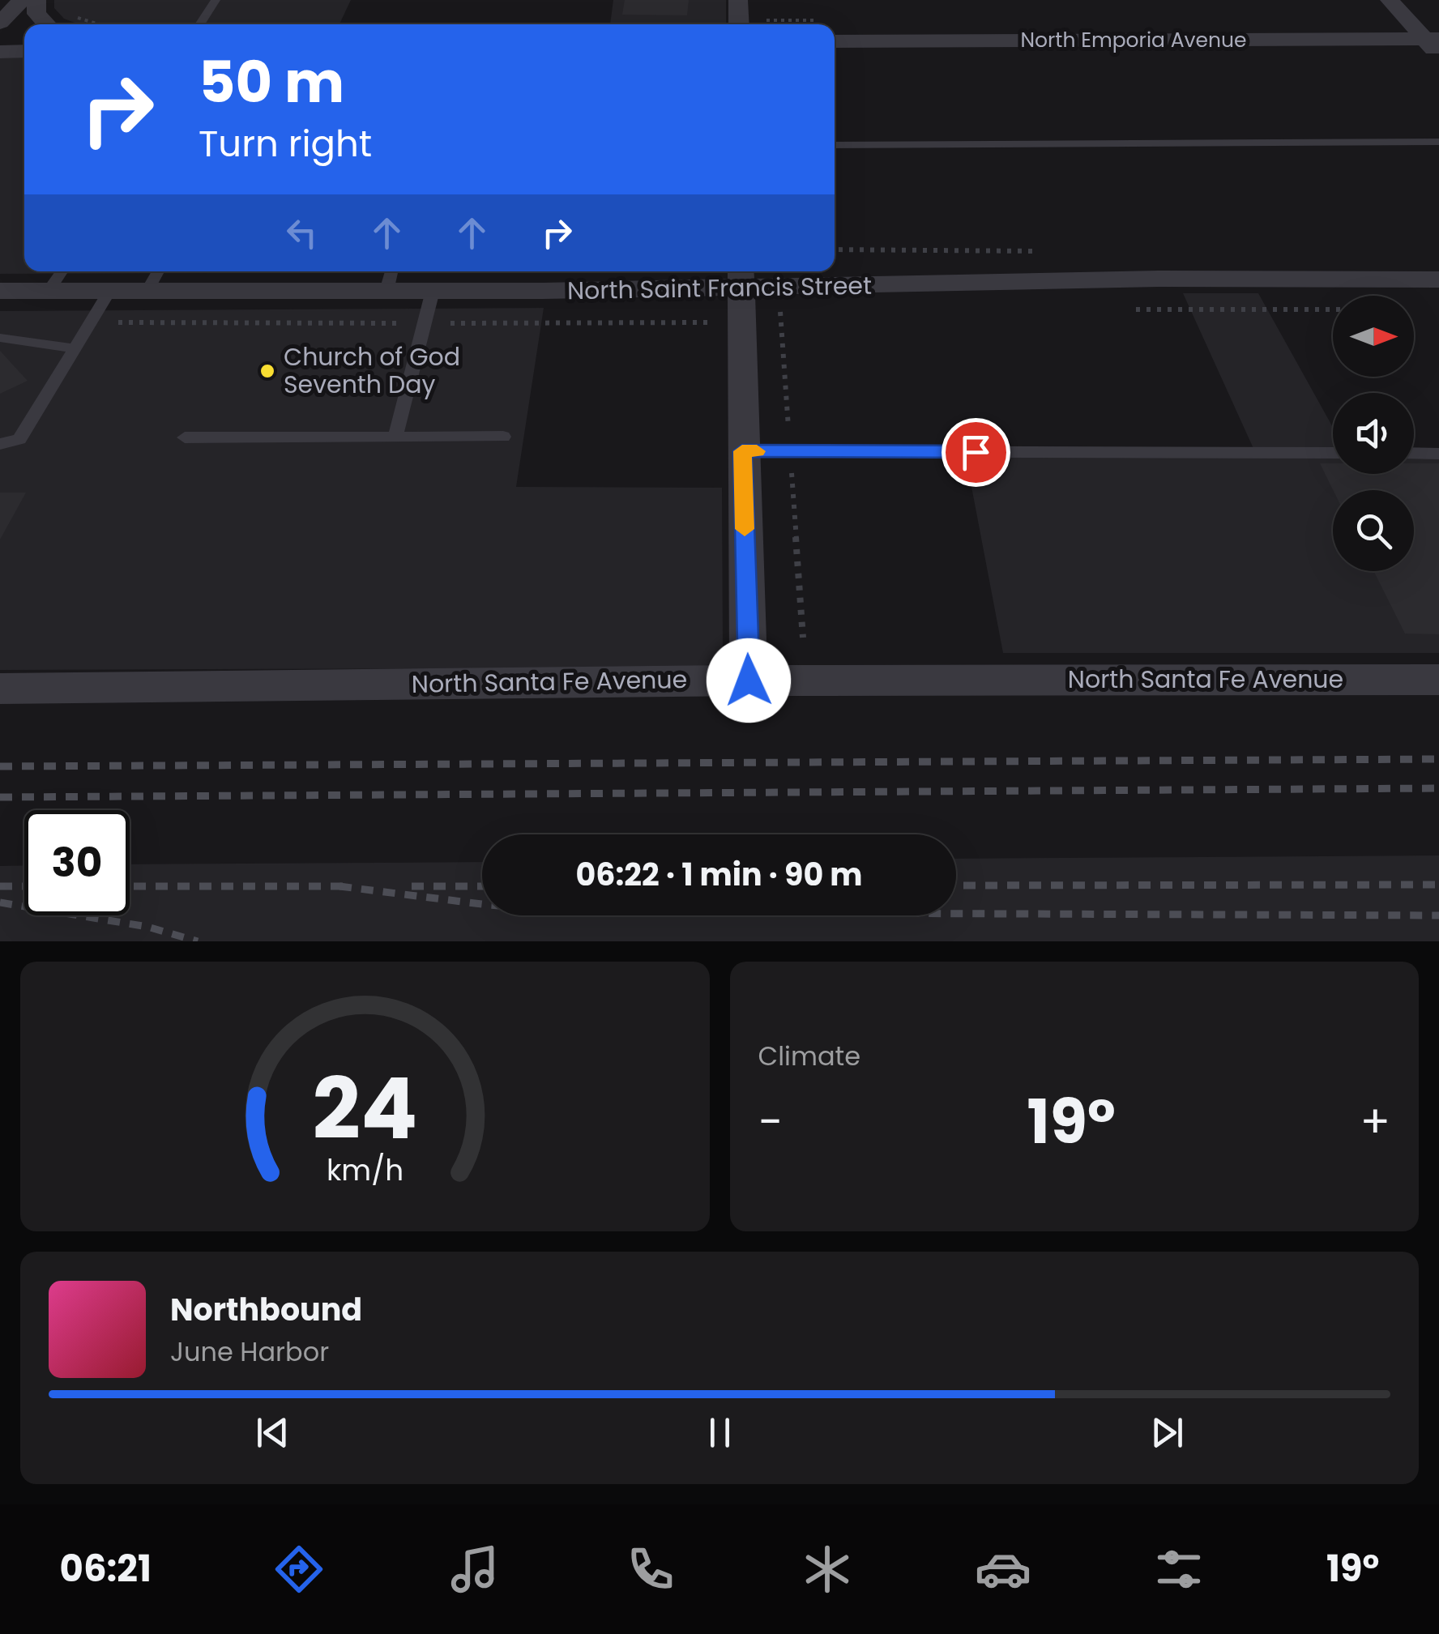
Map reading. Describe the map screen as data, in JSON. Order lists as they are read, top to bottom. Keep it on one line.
{"streets":{"street":["North Emporia Avenue","North Saint Francis Street","North Santa Fe Avenue"]},"places":["Church of God Seventh Day"],"north":"right","page":{"turn":["50 m","Turn right"],"limit":"30","trip":"06:22 · 1 min · 90 m","tile":"Climate","heat":["−","19°","+"],"song":["Northbound","June Harbor"],"tabs":["06:21","19°"],"gauge":["24","km/h"]}}
